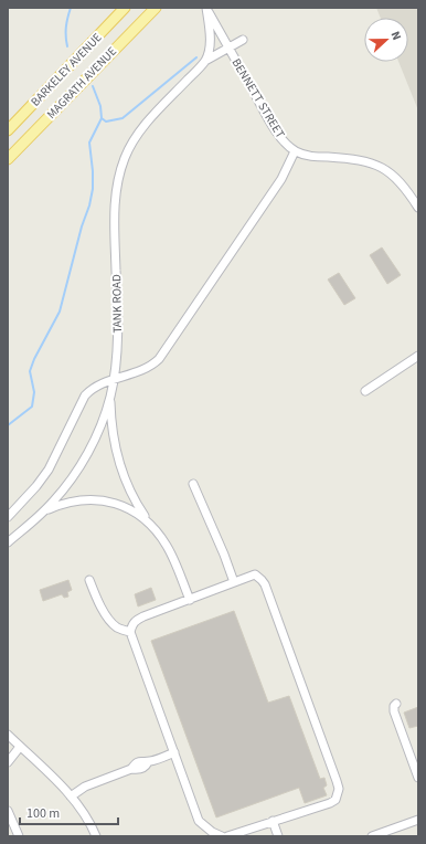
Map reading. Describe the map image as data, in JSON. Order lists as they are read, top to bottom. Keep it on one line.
{"streets":{"main road":["BARKELEY AVENUE","MAGRATH AVENUE"],"street":["BENNETT STREET","TANK ROAD"]},"crossings":[["BENNETT STREET","TANK ROAD"]],"scale_bar":"100 m","north":"right"}
